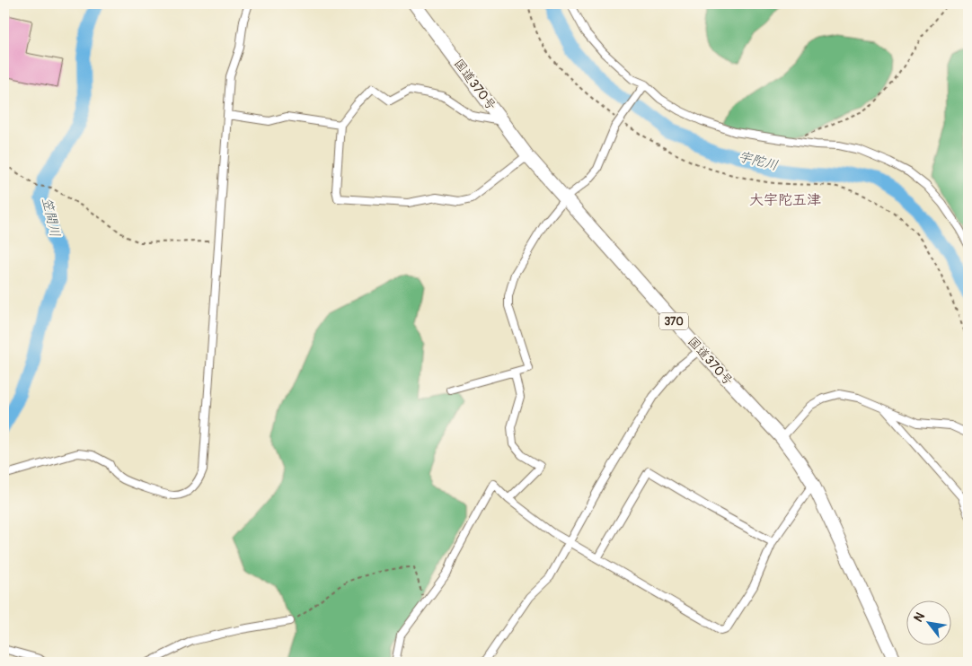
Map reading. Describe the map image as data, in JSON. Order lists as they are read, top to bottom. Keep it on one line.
{"streets":{"highway":["国道370号","370"]},"districts":["大宇陀五津"],"water":["宇陀川","笠間川"],"north":"top left"}
